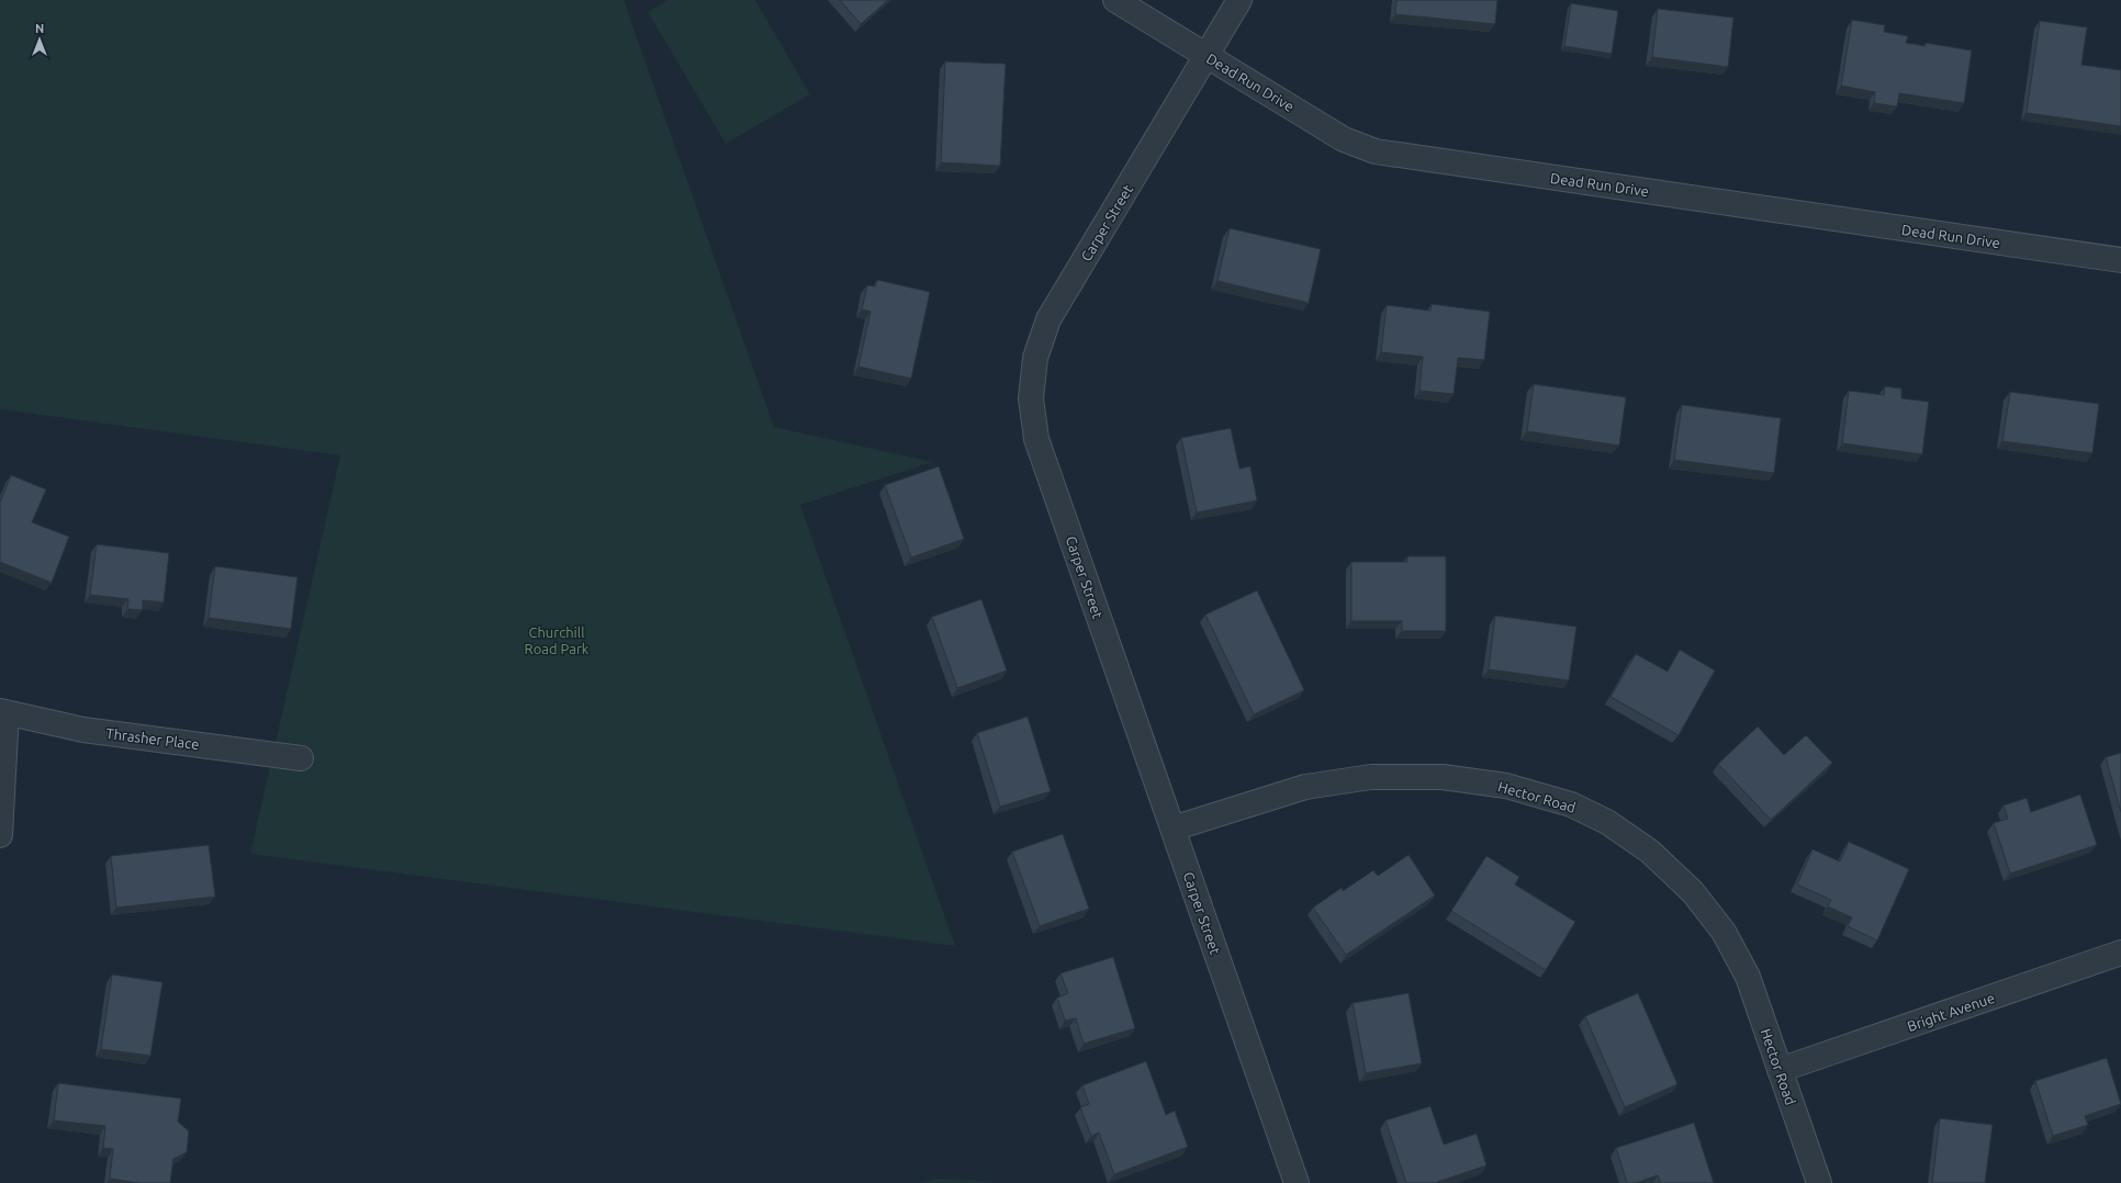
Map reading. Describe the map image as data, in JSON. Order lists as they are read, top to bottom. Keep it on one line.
{"streets":{"street":["Dead Run Drive","Carper Street","Thrasher Place","Hector Road","Bright Avenue"]},"crossings":[["Dead Run Drive","Carper Street"],["Carper Street","Hector Road"],["Hector Road","Bright Avenue"]],"parks":["Churchill Road Park"],"north":"top"}
